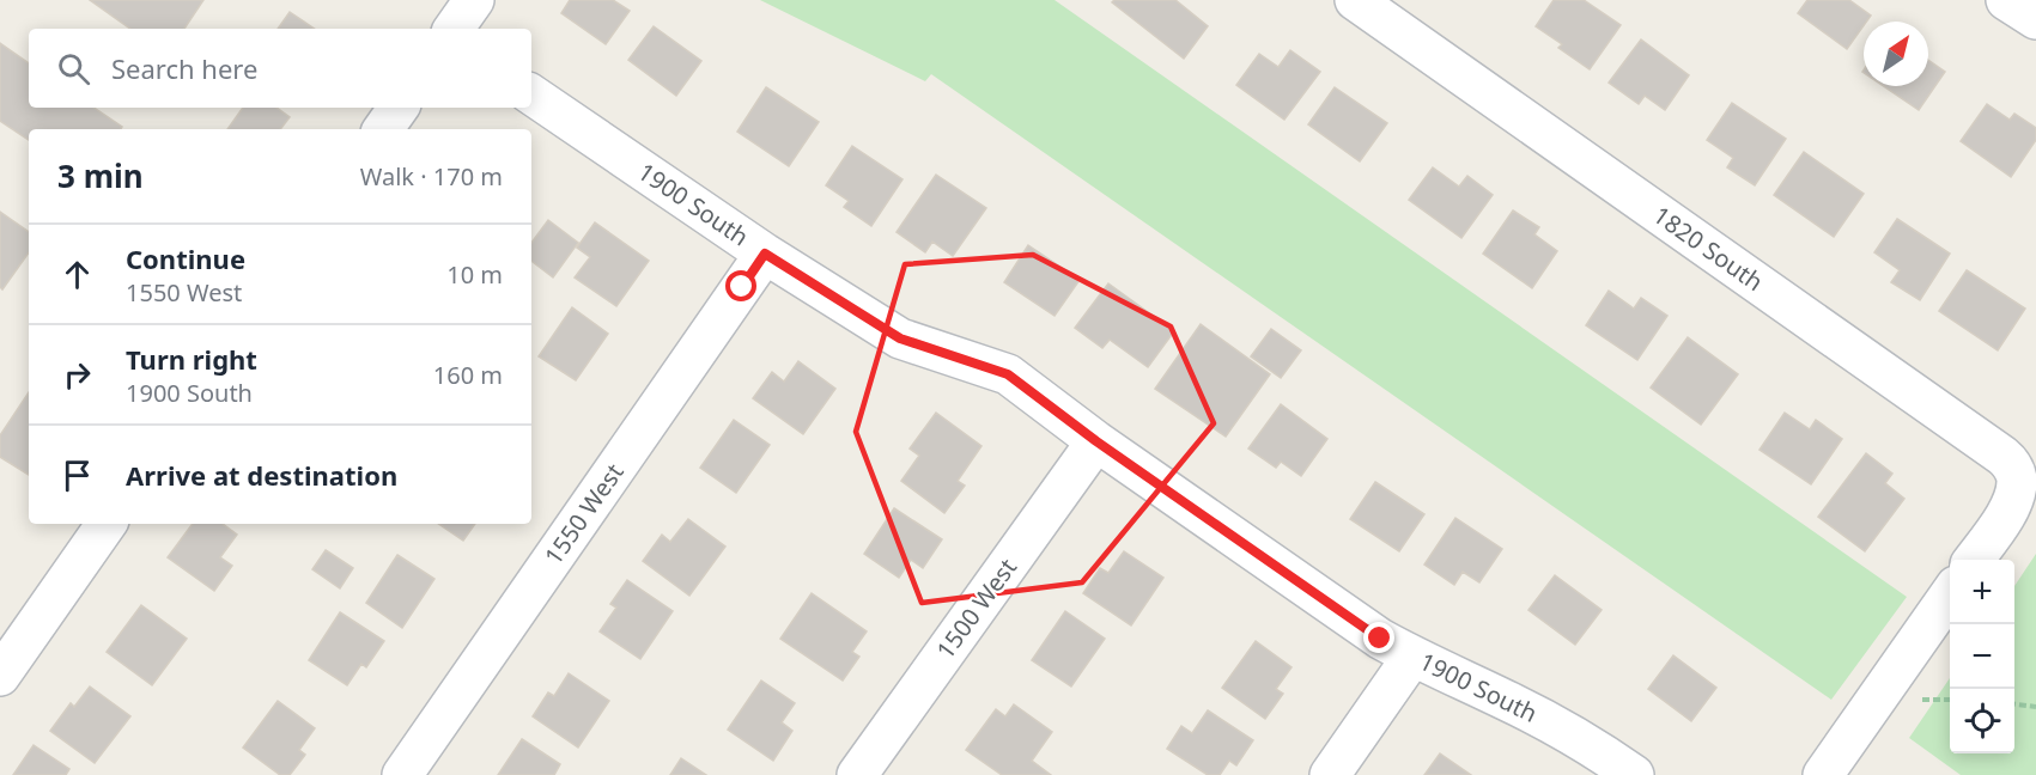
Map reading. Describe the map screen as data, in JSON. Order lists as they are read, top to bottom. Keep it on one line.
{"streets":{"street":["1900 South","1820 South","1550 West","1500 West"]},"crossings":[["1900 South","1550 West"],["1900 South","1500 West"]],"north":"top right","page":{"search":"Search here","heading":["3 min","Walk · 170 m"],"list":[["Continue","1550 West","10 m"],["Turn right","1900 South","160 m"],"Arrive at destination"],"map_buttons":["+","−"]}}
